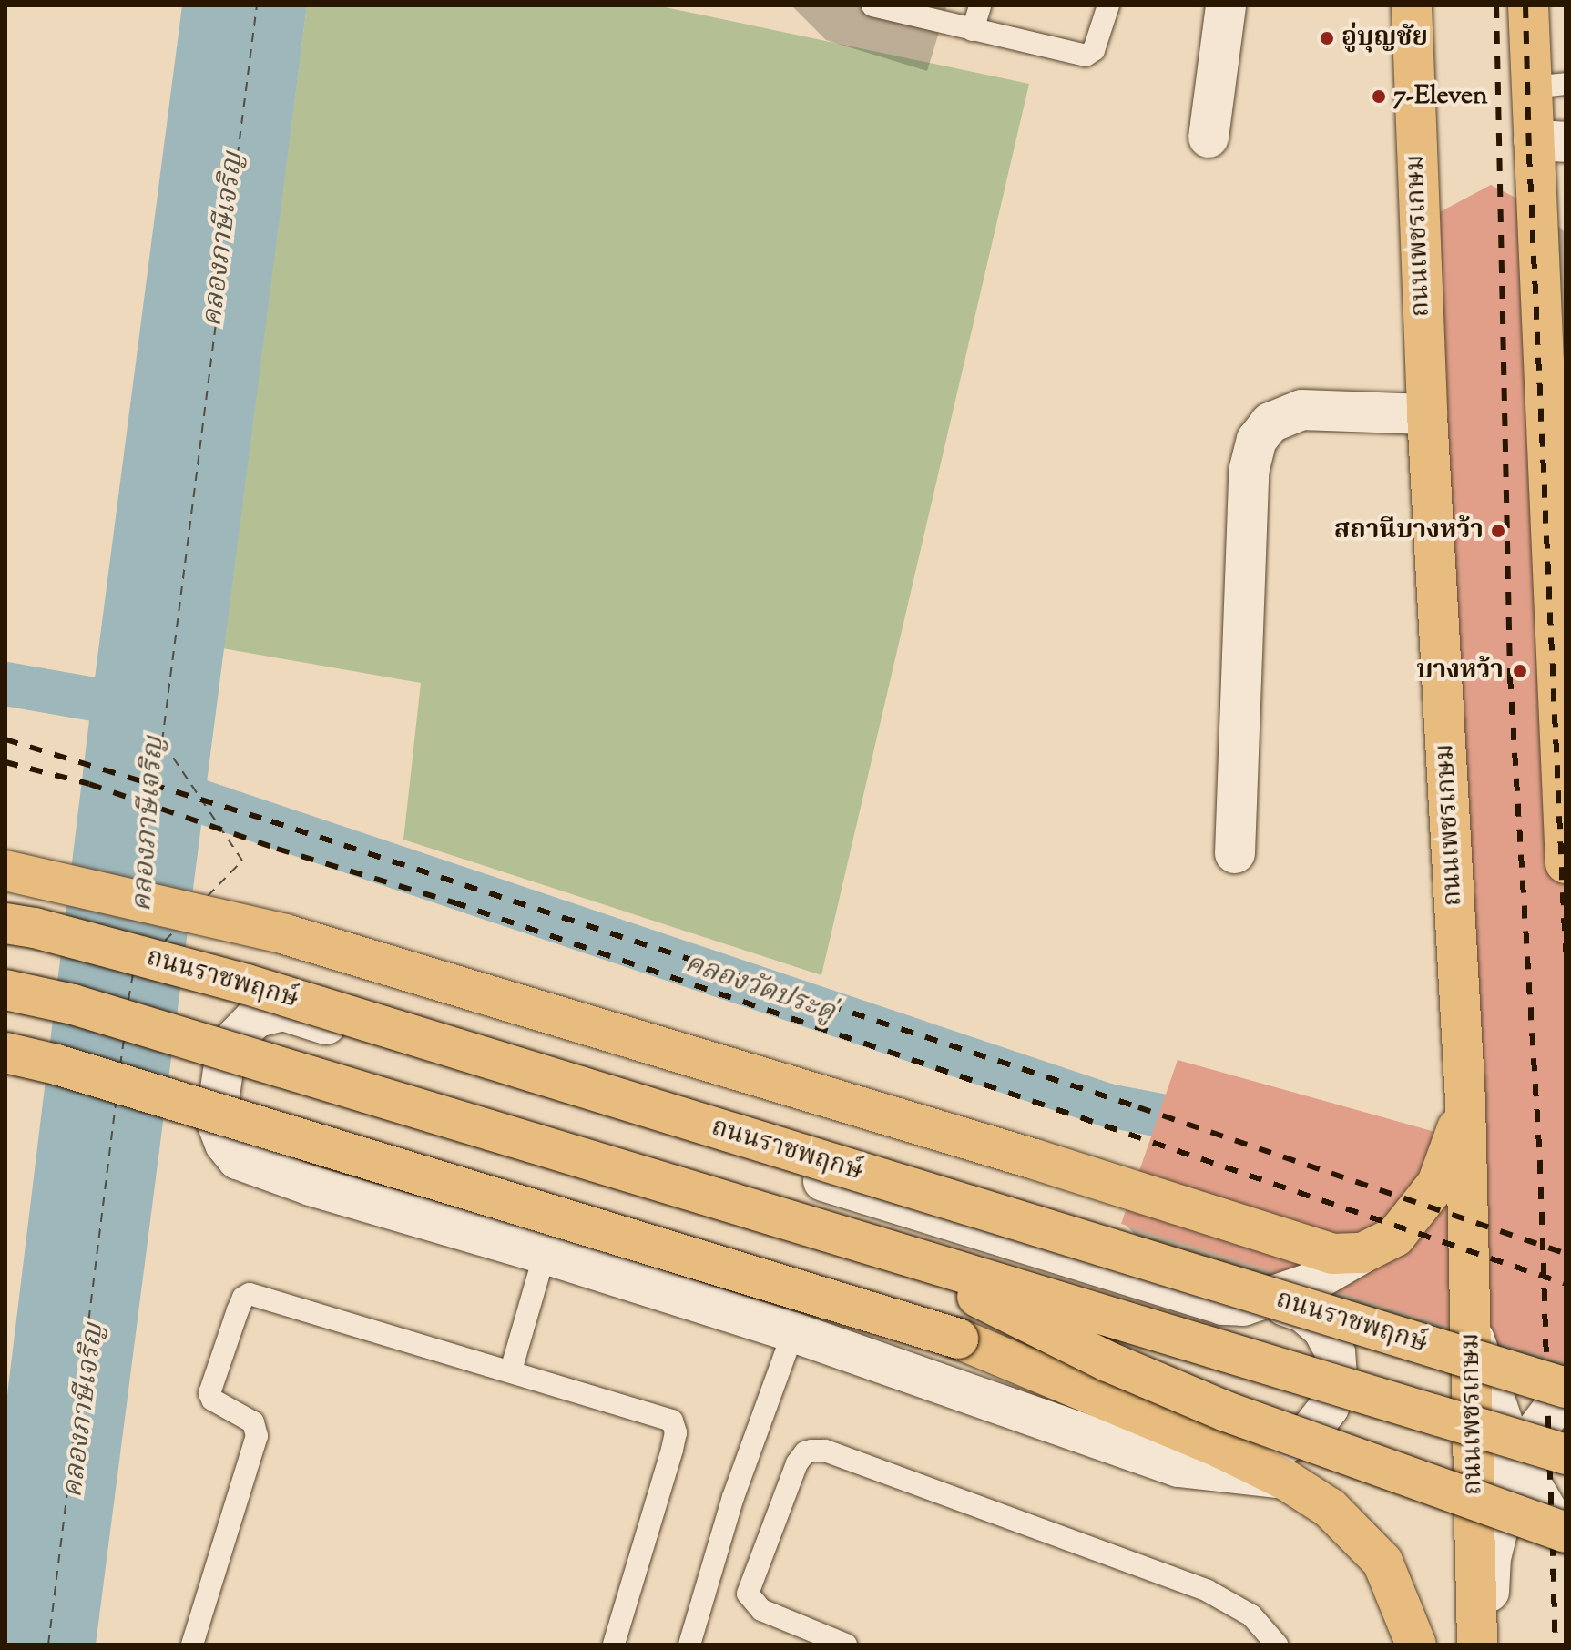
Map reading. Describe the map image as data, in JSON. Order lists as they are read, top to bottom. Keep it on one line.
{"streets":{"main road":["ถนนเพชรเกษม","ถนนราชพฤกษ์"]},"water":["คลองภาษีเจริญ","คลองวัดประดู่"],"places":["อู่บุญชัย","7-Eleven","สถานีบางหว้า","บางหว้า"]}
